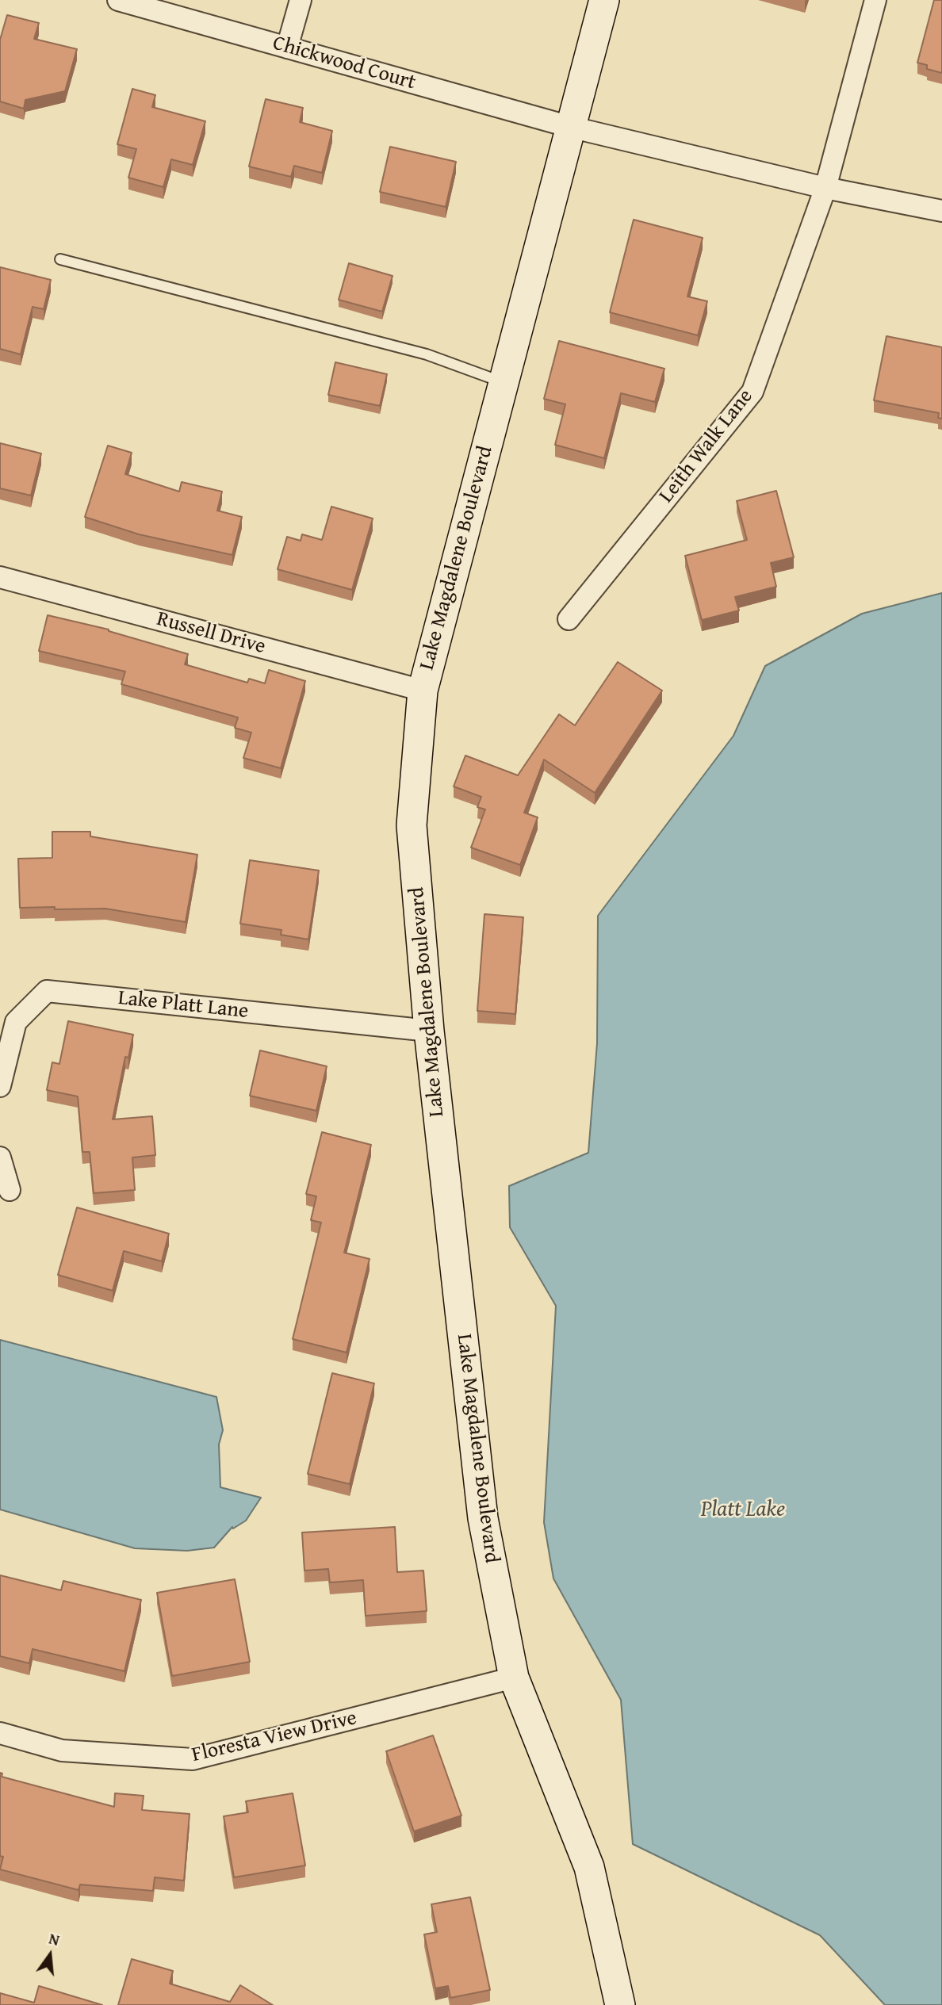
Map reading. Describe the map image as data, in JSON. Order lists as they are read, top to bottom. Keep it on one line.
{"streets":{"street":["Chickwood Court","Leith Walk Lane","Lake Magdalene Boulevard","Russell Drive","Lake Platt Lane","Floresta View Drive"]},"crossings":[["Chickwood Court","Lake Magdalene Boulevard"],["Lake Magdalene Boulevard","Russell Drive"],["Lake Magdalene Boulevard","Lake Platt Lane"],["Lake Magdalene Boulevard","Floresta View Drive"]],"water":["Platt Lake"],"north":"top"}
